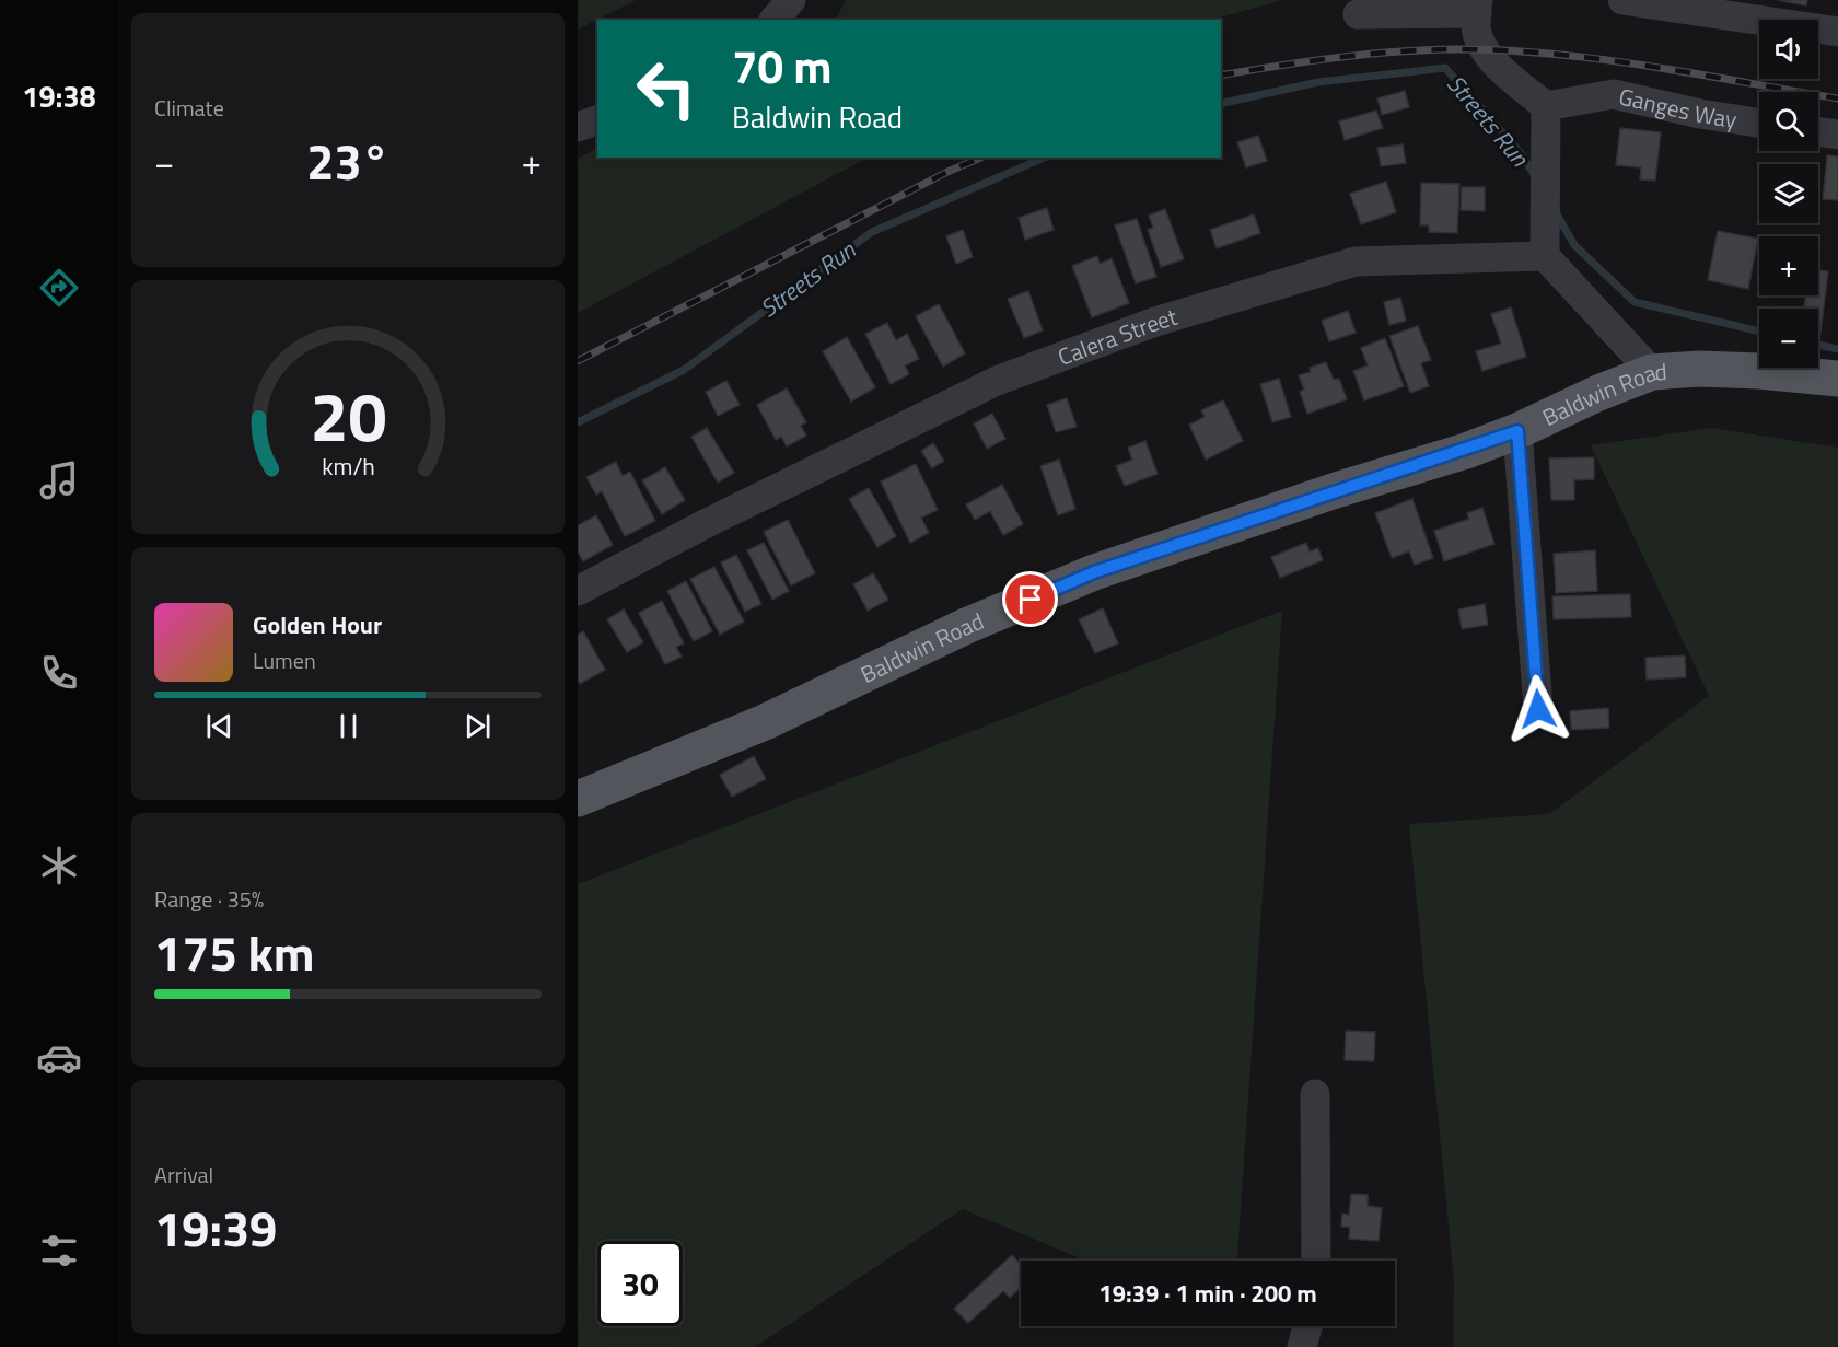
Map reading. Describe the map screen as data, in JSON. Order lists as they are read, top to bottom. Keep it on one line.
{"streets":{"main road":["Baldwin Road"],"street":["Ganges Way","Calera Street"]},"water":["Streets Run"],"page":{"tabs":"19:38","tile":["Climate",["Range · 35%","175 km"],["Arrival","19:39"]],"map_buttons":["+","−"],"turn":["70 m","Baldwin Road"],"heat":["−","23°","+"],"song":["Golden Hour","Lumen"],"limit":"30","trip":"19:39 · 1 min · 200 m","gauge":["20","km/h"]}}
